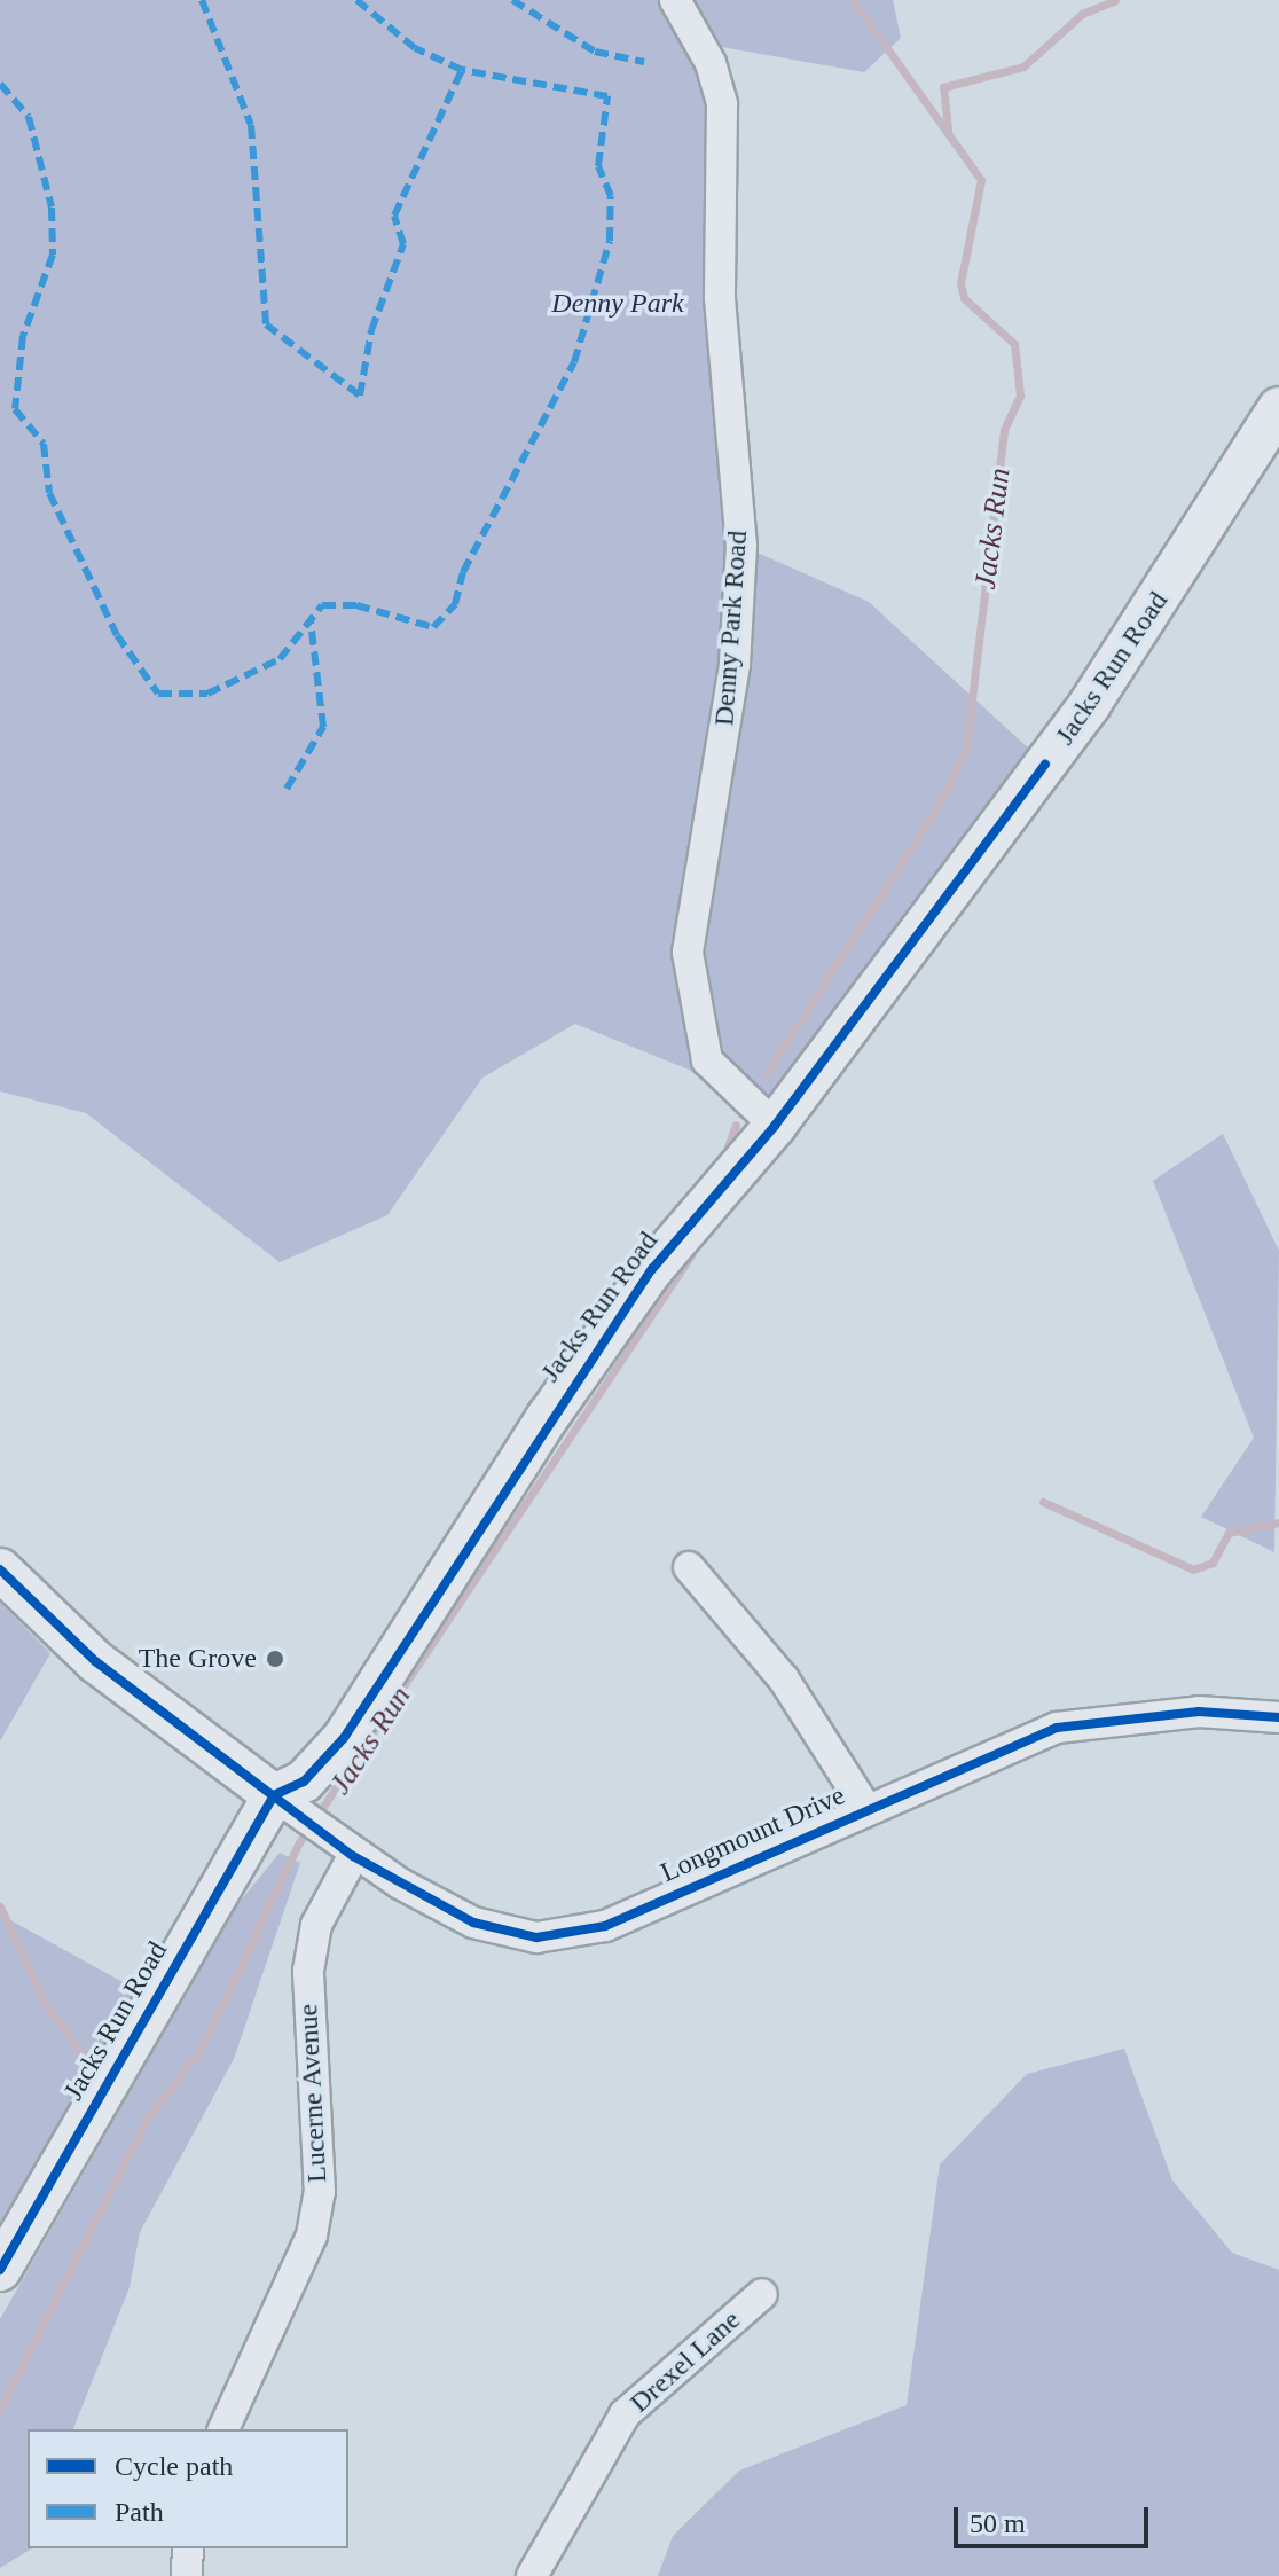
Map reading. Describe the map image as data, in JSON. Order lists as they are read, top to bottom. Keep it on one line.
{"streets":{"street":["Denny Park Road","Jacks Run Road","Longmount Drive","Lucerne Avenue","Drexel Lane"]},"crossings":[["Denny Park Road","Jacks Run Road"],["Jacks Run Road","Longmount Drive"],["Longmount Drive","Lucerne Avenue"]],"water":["Jacks Run"],"parks":["Denny Park"],"places":["The Grove"],"legend":["Cycle path","Path"],"scale_bar":"50 m"}
